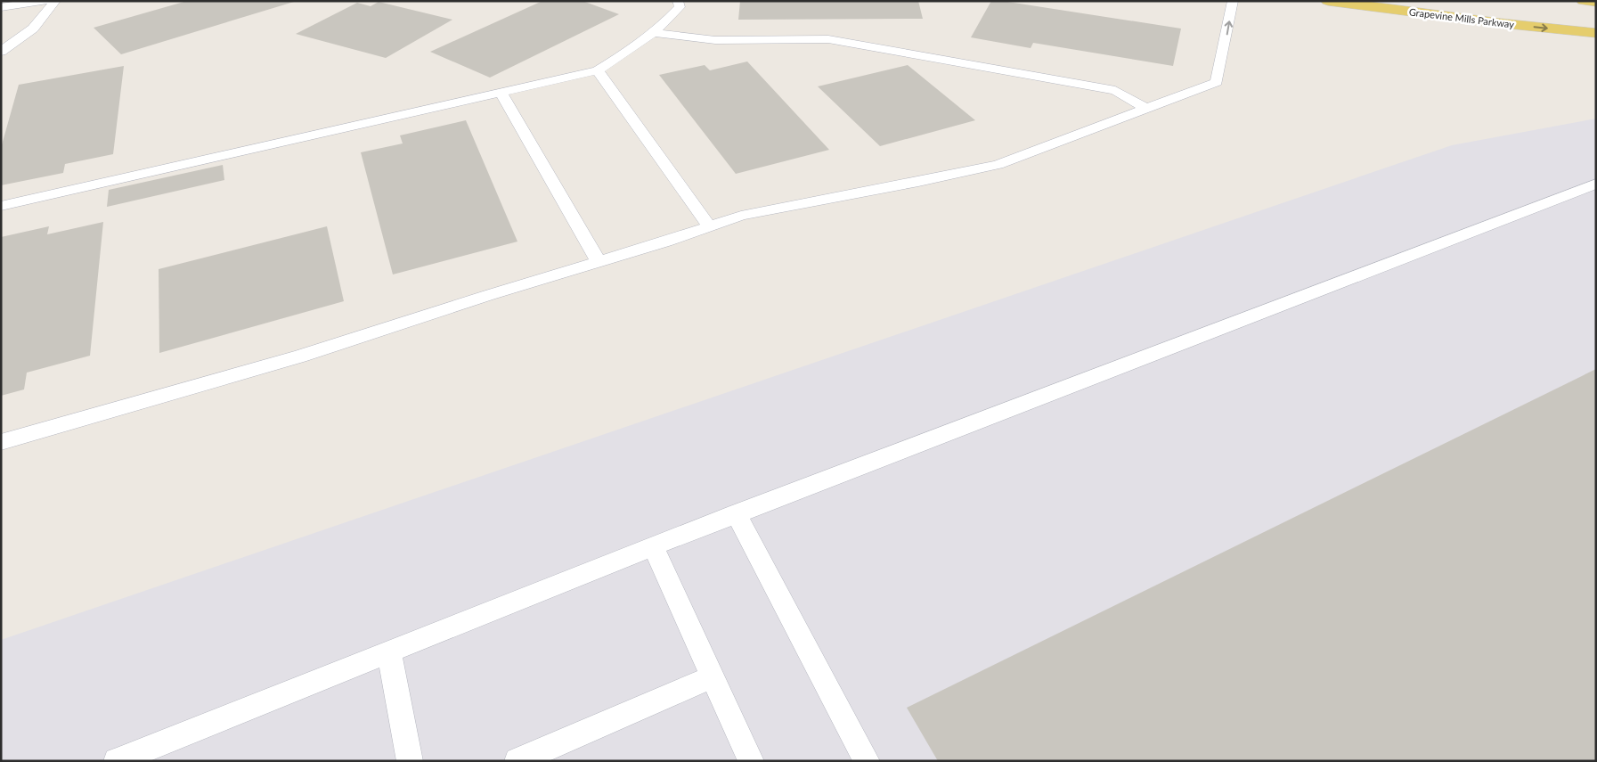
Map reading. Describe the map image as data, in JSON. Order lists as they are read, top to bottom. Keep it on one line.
{"streets":{"main road":["Grapevine Mills Parkway"]},"one_way":["Grapevine Mills Parkway"]}
